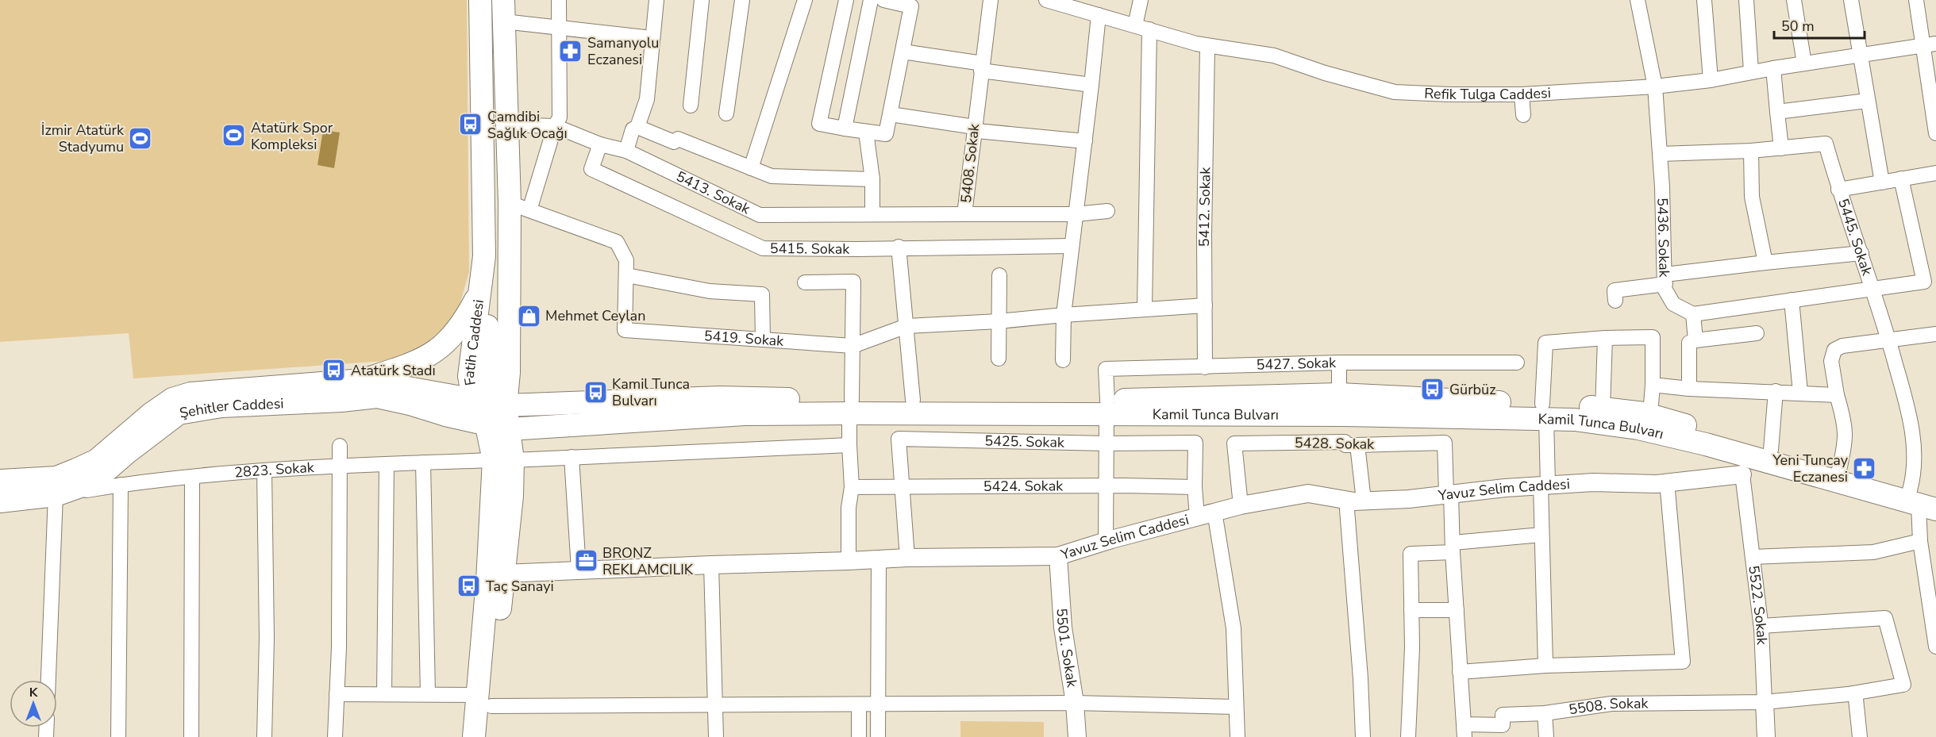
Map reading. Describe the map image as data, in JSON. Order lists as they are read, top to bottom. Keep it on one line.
{"streets":{"main road":["Fatih Caddesi","Şehitler Caddesi","Kamil Tunca Bulvarı"],"street":["Refik Tulga Caddesi","5408. Sokak","5413. Sokak","5412. Sokak","5445. Sokak","5436. Sokak","5415. Sokak","5419. Sokak","5427. Sokak","5425. Sokak","5428. Sokak","2823. Sokak","5424. Sokak","Yavuz Selim Caddesi","5522. Sokak","5501. Sokak","5508. Sokak"]},"crossings":[["Refik Tulga Caddesi","5412. Sokak"],["Refik Tulga Caddesi","5436. Sokak"],["5408. Sokak","5413. Sokak"],["5413. Sokak","5415. Sokak"],["5412. Sokak","5419. Sokak"],["5412. Sokak","5427. Sokak"],["5445. Sokak","5436. Sokak"],["5445. Sokak","Kamil Tunca Bulvarı"],["Fatih Caddesi","Şehitler Caddesi"],["5427. Sokak","Kamil Tunca Bulvarı"],["Şehitler Caddesi","Kamil Tunca Bulvarı"],["Şehitler Caddesi","2823. Sokak"],["Kamil Tunca Bulvarı","Yavuz Selim Caddesi"],["Kamil Tunca Bulvarı","5522. Sokak"],["5425. Sokak","5424. Sokak"],["5425. Sokak","Yavuz Selim Caddesi"],["5428. Sokak","Yavuz Selim Caddesi"],["Yavuz Selim Caddesi","5522. Sokak"],["Yavuz Selim Caddesi","5501. Sokak"],["5522. Sokak","5508. Sokak"]],"places":{"pharmacy":["Samanyolu Eczanesi","Yeni Tuncay Eczanesi"],"bus stop":["Çamdibi Sağlık Ocağı","Atatürk Stadı","Gürbüz","Kamil Tunca Bulvarı","Taç Sanayi"],"sports":["Atatürk Spor Kompleksi","İzmir Atatürk Stadyumu"],"shop":["Mehmet Ceylan"],"office":["BRONZ REKLAMCILIK"]},"scale_bar":"50 m","north":"top"}
